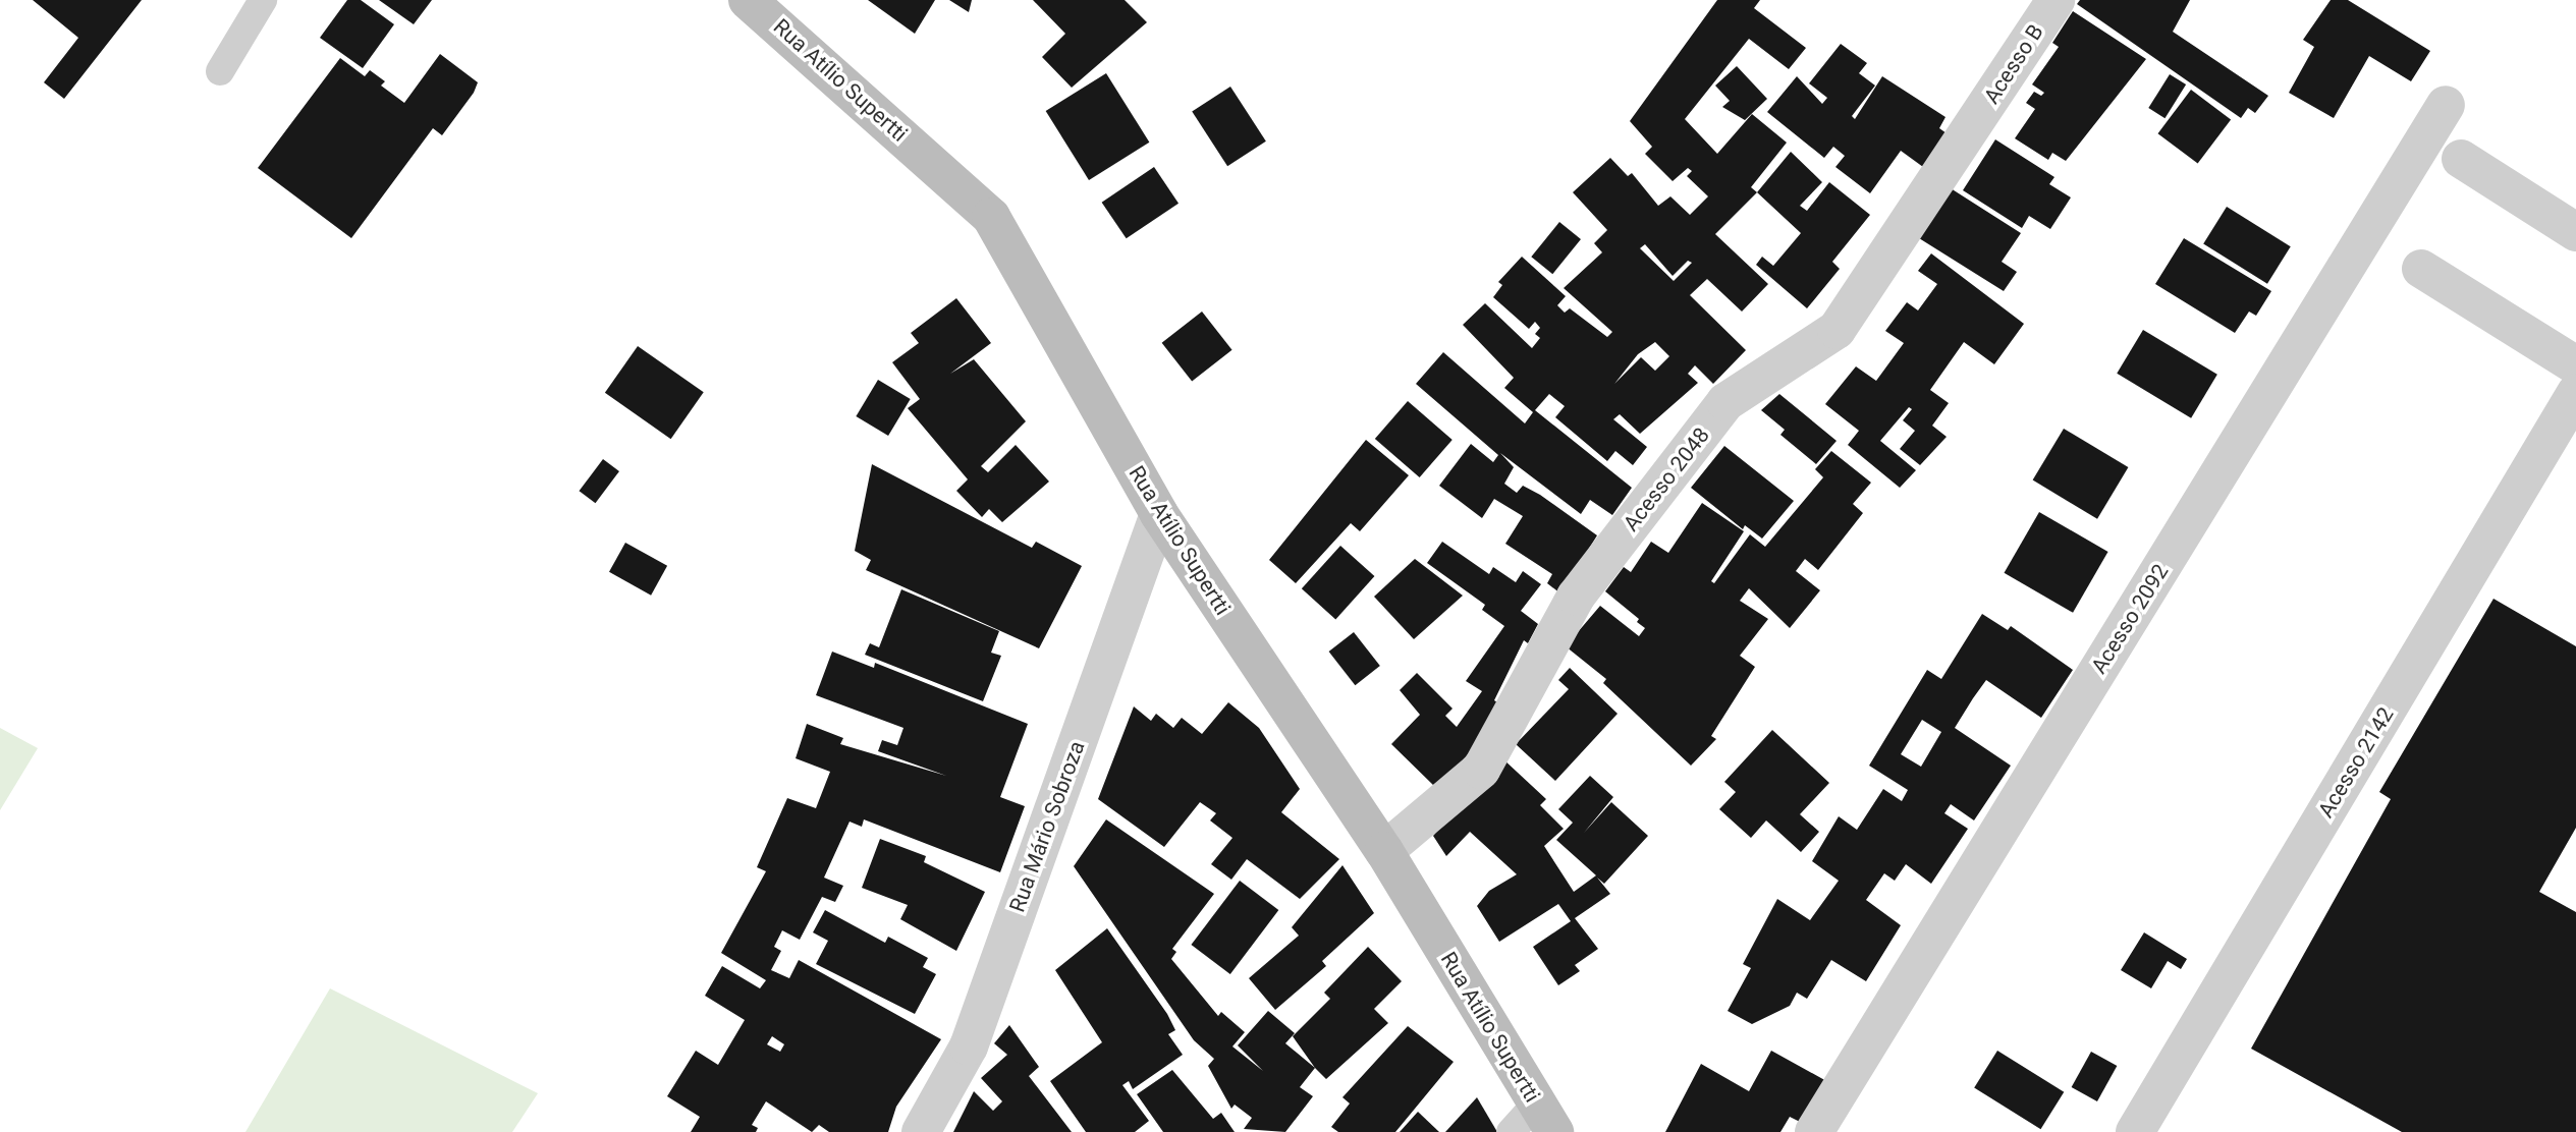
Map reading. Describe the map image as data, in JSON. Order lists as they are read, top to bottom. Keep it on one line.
{"streets":{"street":["Acesso B","Rua Atílio Supertti","Acesso 2048","Acesso 2092","Acesso 2142","Rua Mário Sobroza"]},"crossings":[["Acesso B","Acesso 2048"],["Rua Atílio Supertti","Acesso 2048"],["Rua Atílio Supertti","Rua Mário Sobroza"]]}
